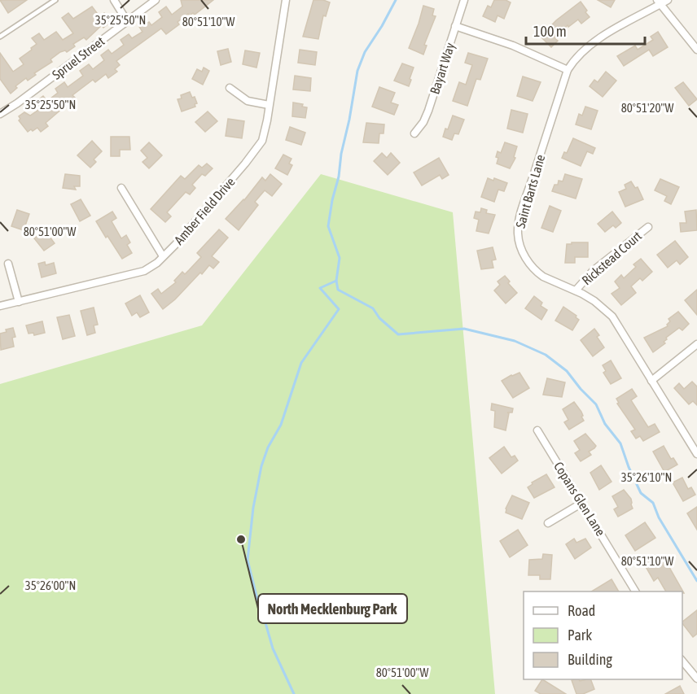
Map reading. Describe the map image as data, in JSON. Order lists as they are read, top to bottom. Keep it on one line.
{"streets":{"street":["Spruel Street","Bayart Way","Saint Barts Lane","Amber Field Drive","Rickstead Court","Copans Glen Lane"]},"crossings":[["Saint Barts Lane","Rickstead Court"]],"places":["North Mecklenburg Park"],"legend":["Road","Park","Building"],"scale_bar":"100 m","coordinates":["35°25'50\"N","80°51'10\"W","80°51'20\"W","80°51'00\"W","35°26'10\"N","35°26'00\"N"]}
